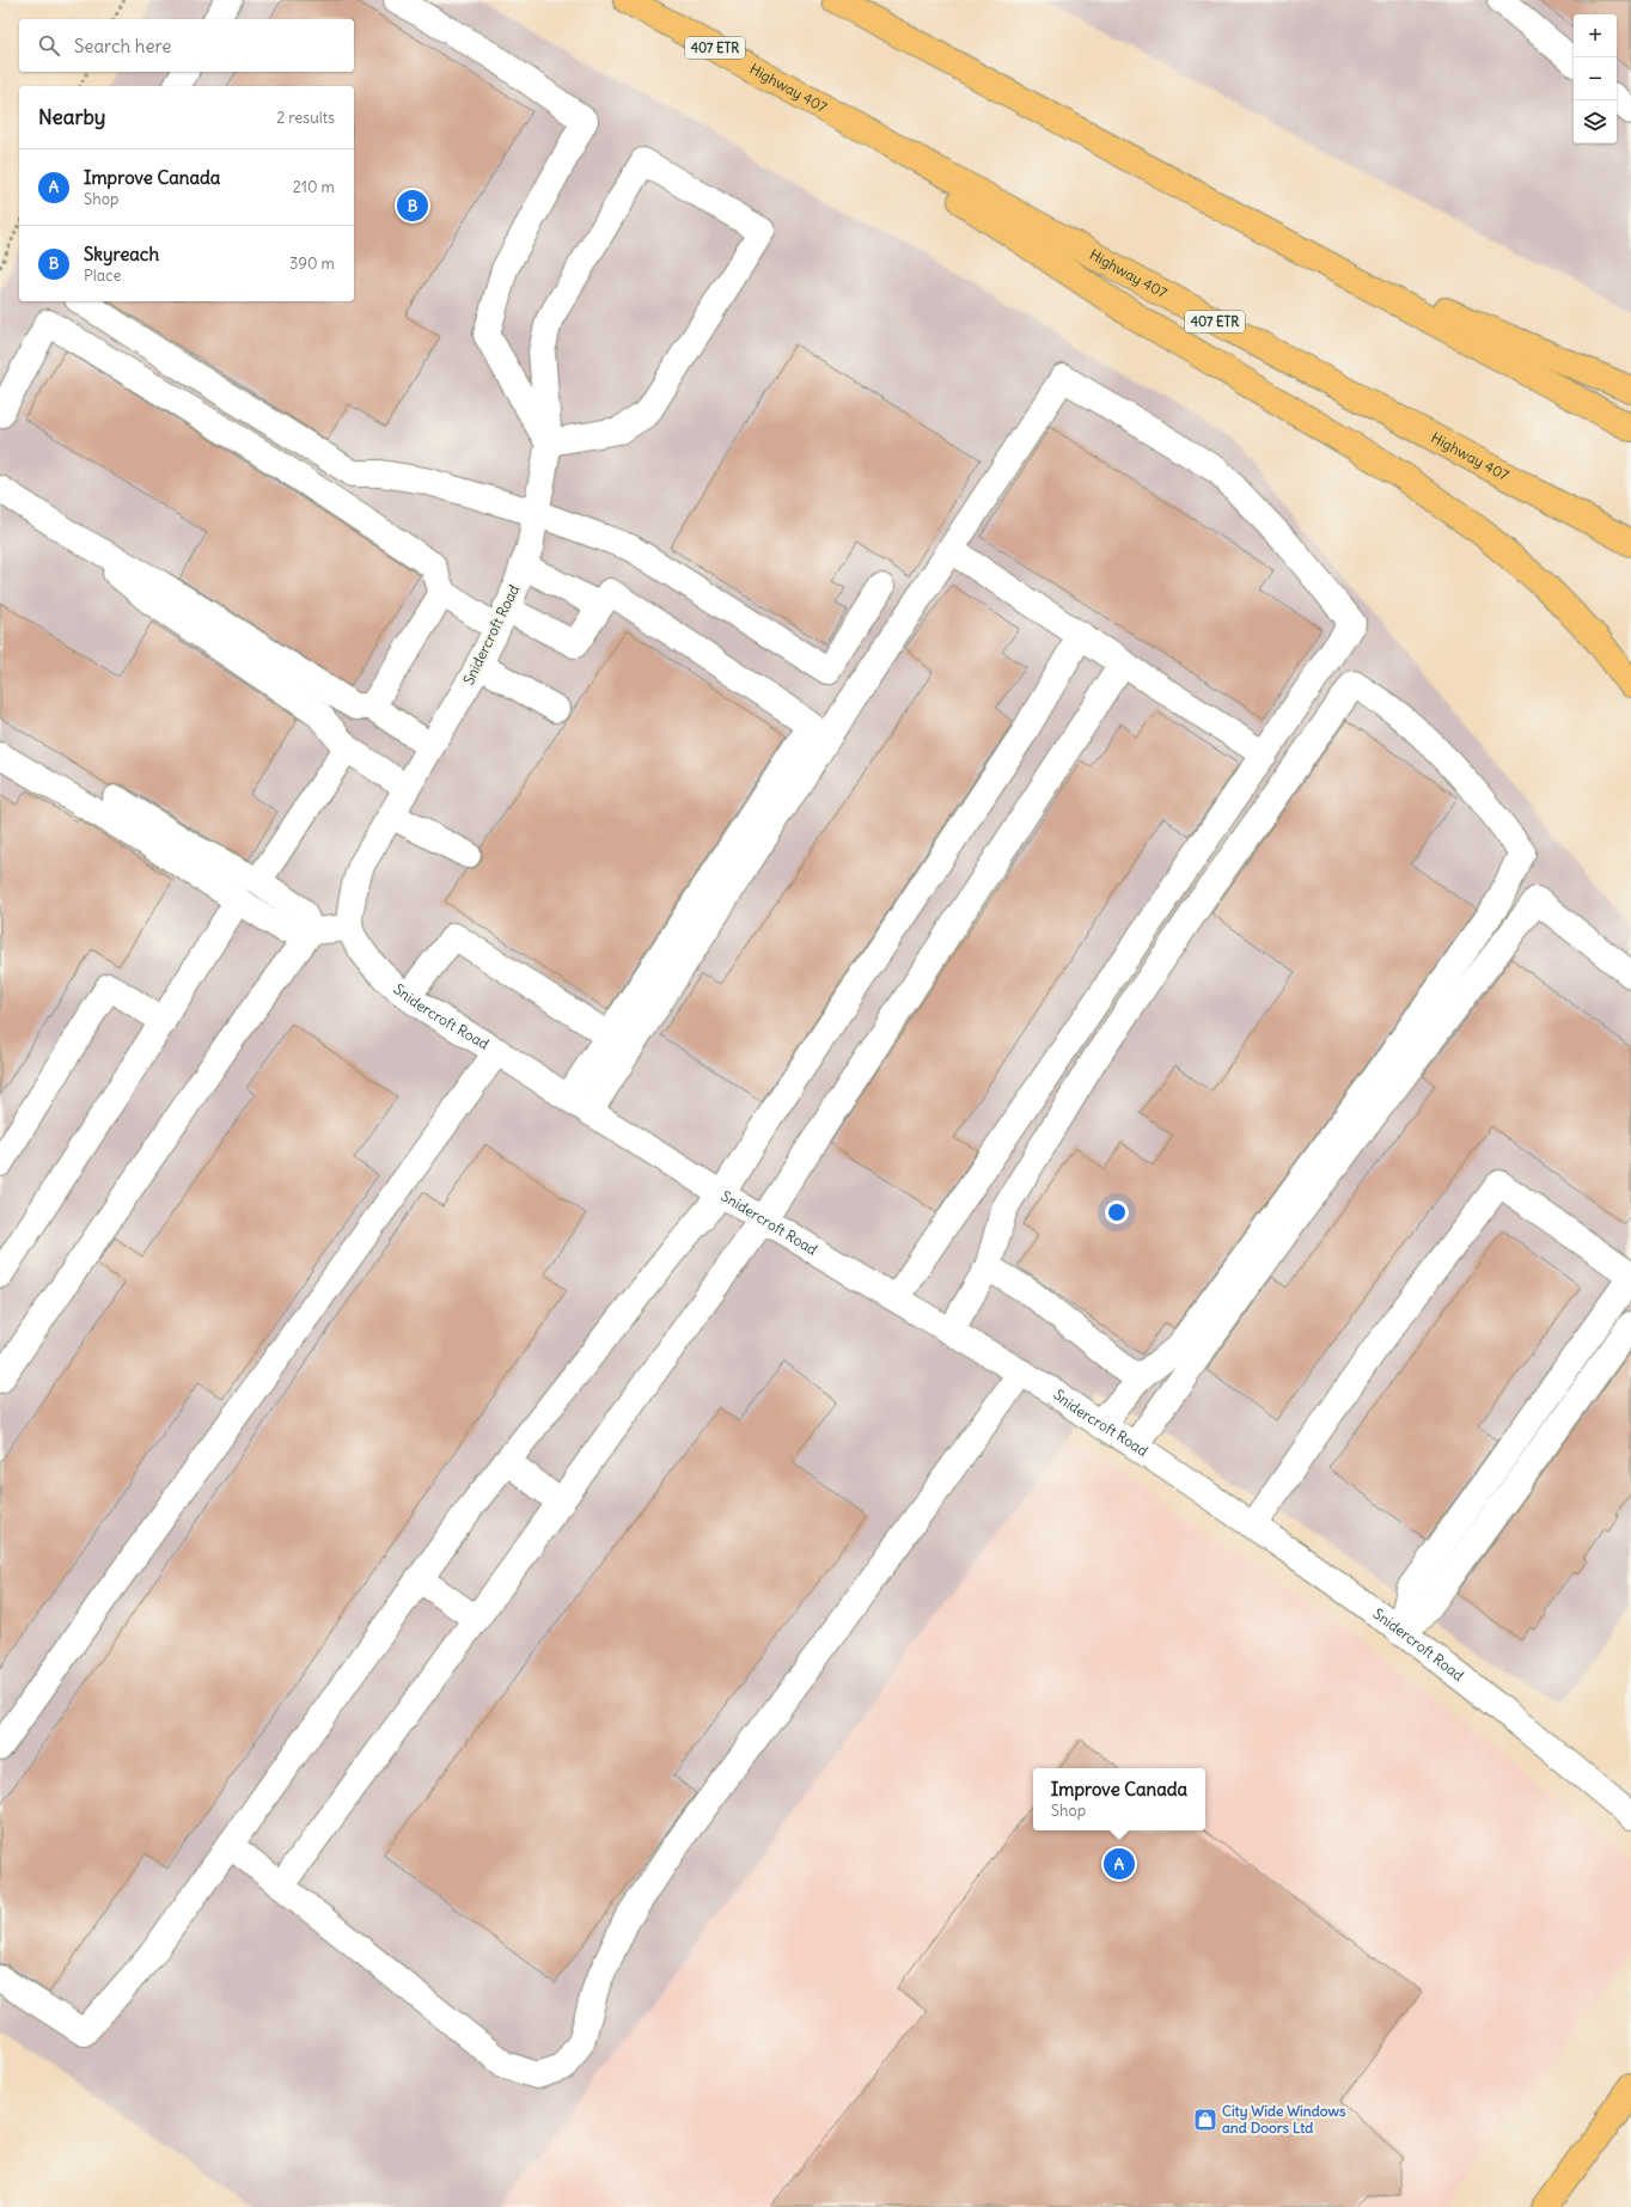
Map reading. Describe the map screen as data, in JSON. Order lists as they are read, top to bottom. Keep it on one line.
{"streets":{"main road":["407 ETR","Highway 407"],"street":["Snidercroft Road"]},"places":{"shop":["City Wide Windows and Doors Ltd"]},"page":{"map_buttons":["+","−"],"search":"Search here","heading":["Nearby","2 results"],"list":[{"mark":"A","name":"Improve Canada","note":"Shop","value":"210 m"},{"mark":"B","name":"Skyreach","note":"Place","value":"390 m"}],"pins":["B","A"],"popup":["Improve Canada","Shop"]}}
